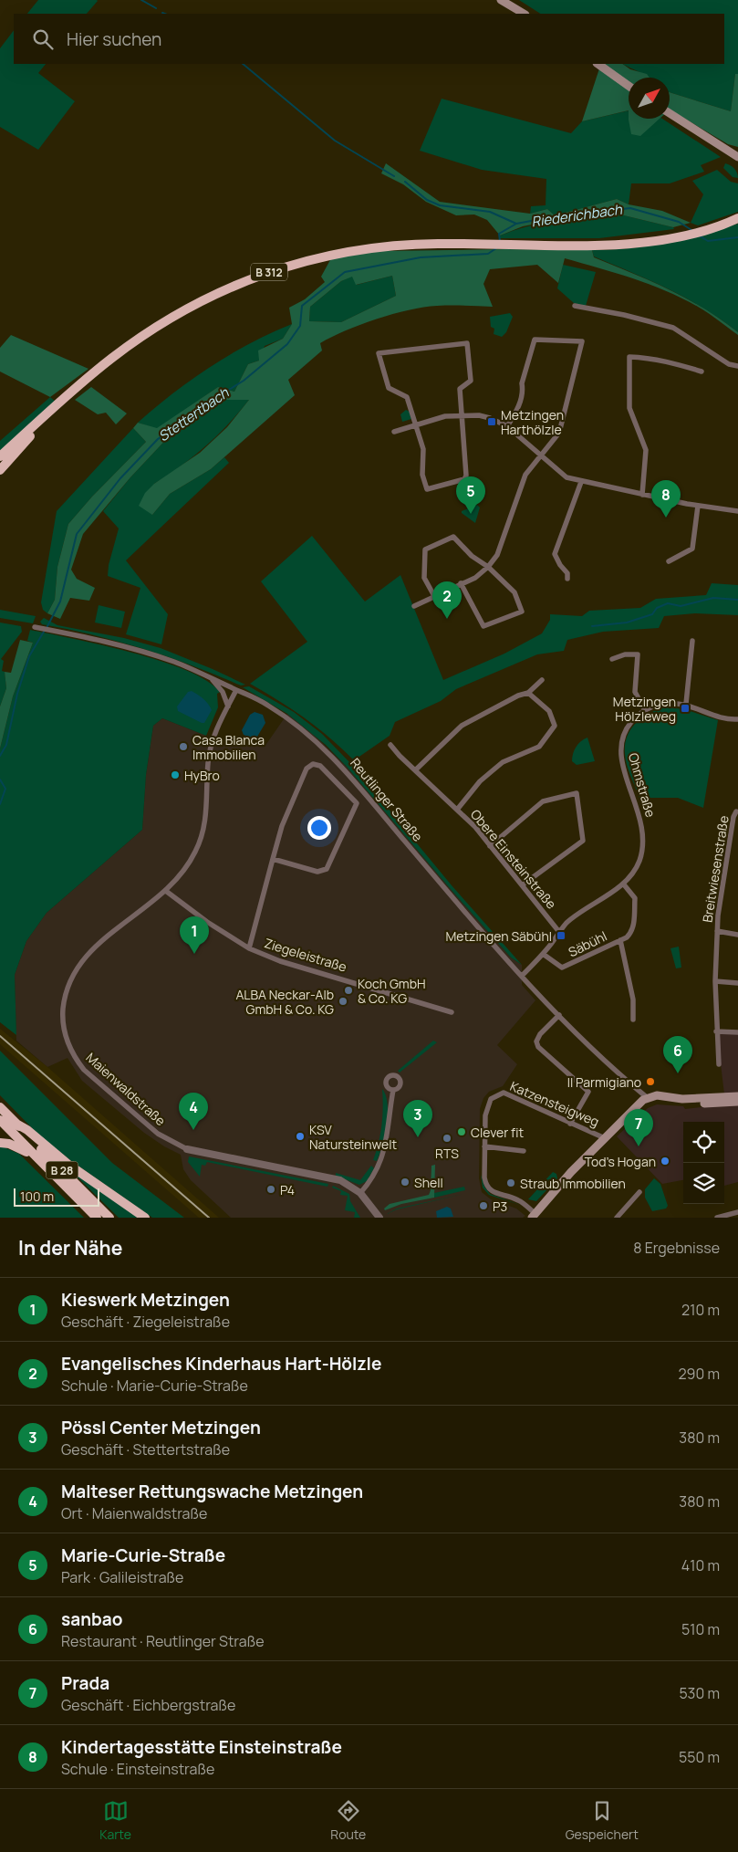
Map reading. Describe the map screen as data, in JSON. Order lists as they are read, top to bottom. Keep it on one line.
{"streets":{"highway":["B 312","B 28"],"main road":["Reutlinger Straße"],"street":["Ohmstraße","Obere Einsteinstraße","Breitwiesenstraße","Säbühl","Ziegeleistraße","Maienwaldstraße","Katzensteigweg"]},"crossings":[["Ohmstraße","Reutlinger Straße"],["Ohmstraße","Obere Einsteinstraße"],["Ohmstraße","Säbühl"],["Reutlinger Straße","Maienwaldstraße"],["Ziegeleistraße","Maienwaldstraße"]],"water":["Riederichbach","Stettertbach"],"places":{"transit":["Metzingen Harthölzle","Metzingen Hölzleweg","Metzingen Säbühl"],"other":["Casa Blanca Immobilien","HyBro","Koch GmbH & Co. KG","ALBA Neckar-Alb GmbH & Co. KG","Il Parmigiano","Clever fit","KSV Natursteinwelt","RTS","Tod's Hogan","Shell","Straub Immobilien","P4","P3"]},"scale_bar":"100 m","north":"top right","page":{"search":"Hier suchen","pins":["5","8","2","1","6","4","3","7"],"scale":"100 m","heading":["In der Nähe","8 Ergebnisse"],"list":[{"mark":"1","name":"Kieswerk Metzingen","note":"Geschäft · Ziegeleistraße","value":"210 m"},{"mark":"2","name":"Evangelisches Kinderhaus Hart-Hölzle","note":"Schule · Marie-Curie-Straße","value":"290 m"},{"mark":"3","name":"Pössl Center Metzingen","note":"Geschäft · Stettertstraße","value":"380 m"},{"mark":"4","name":"Malteser Rettungswache Metzingen","note":"Ort · Maienwaldstraße","value":"380 m"},{"mark":"5","name":"Marie-Curie-Straße","note":"Park · Galileistraße","value":"410 m"},{"mark":"6","name":"sanbao","note":"Restaurant · Reutlinger Straße","value":"510 m"},{"mark":"7","name":"Prada","note":"Geschäft · Eichbergstraße","value":"530 m"},{"mark":"8","name":"Kindertagesstätte Einsteinstraße","note":"Schule · Einsteinstraße","value":"550 m"}],"nav":["Karte","Route","Gespeichert"]}}
